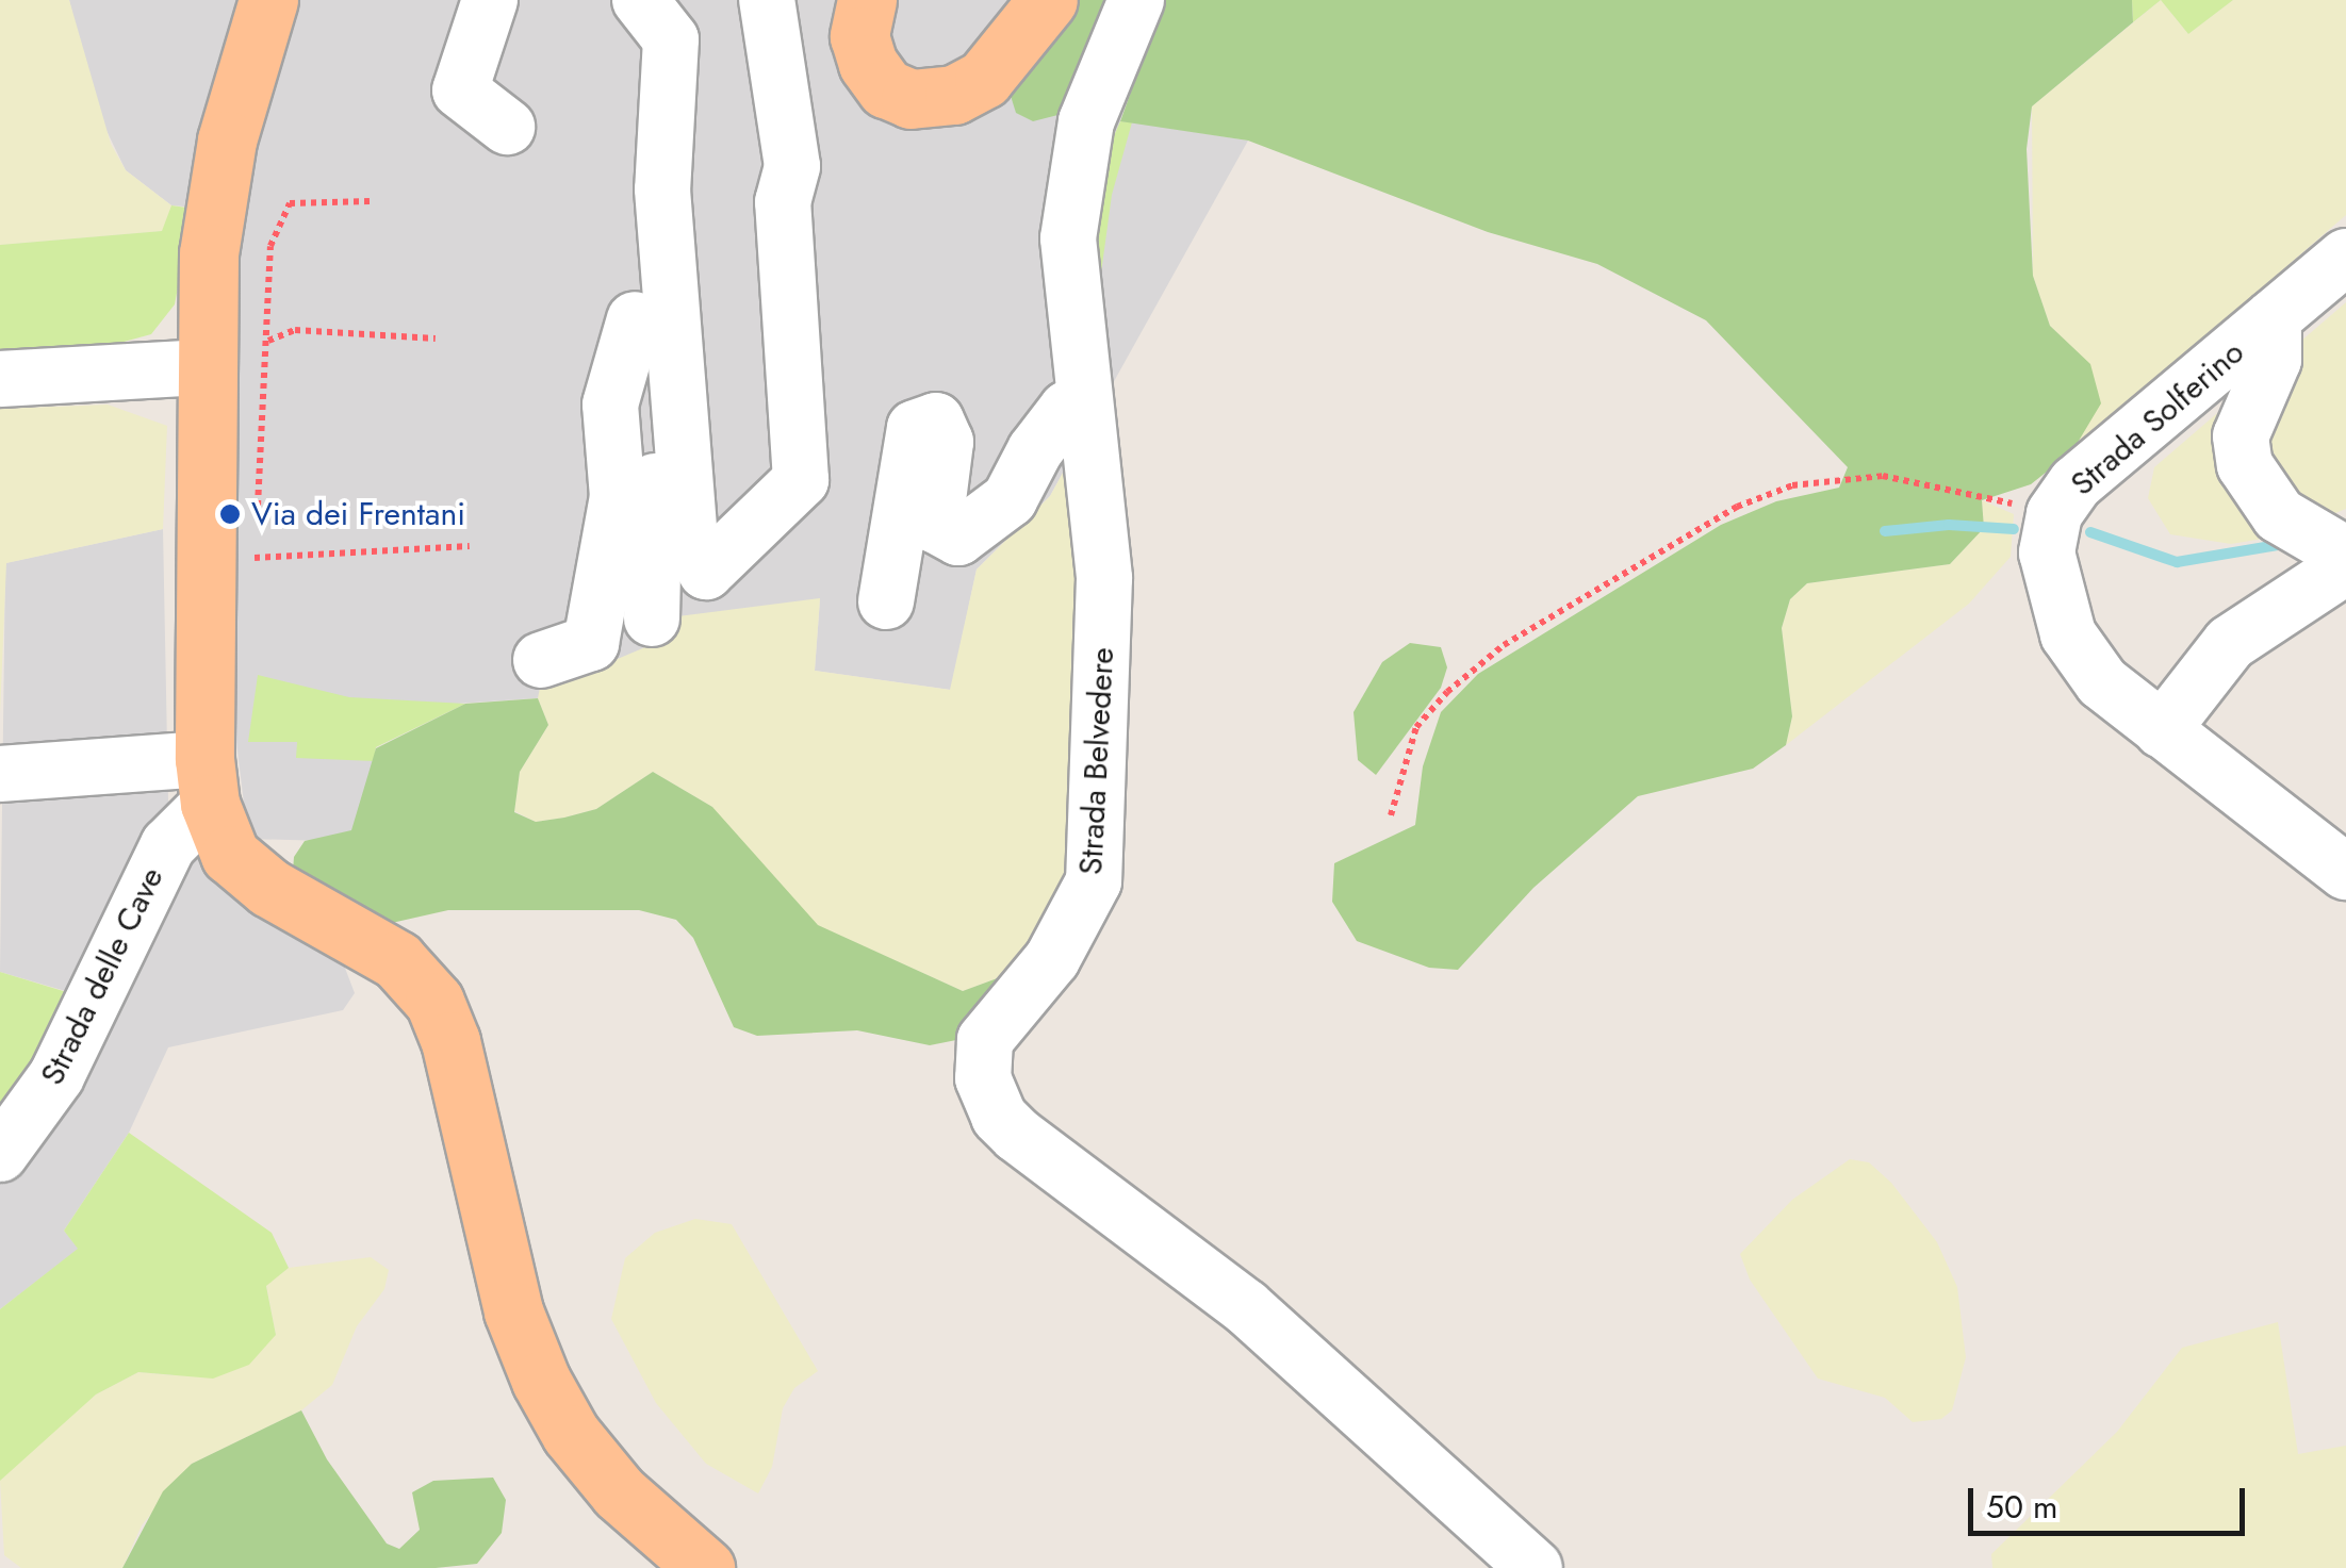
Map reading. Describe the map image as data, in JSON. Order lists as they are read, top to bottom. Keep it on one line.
{"streets":{"street":["Strada Solferino","Strada Belvedere","Strada delle Cave"]},"places":["Via dei Frentani"],"scale_bar":"50 m"}
